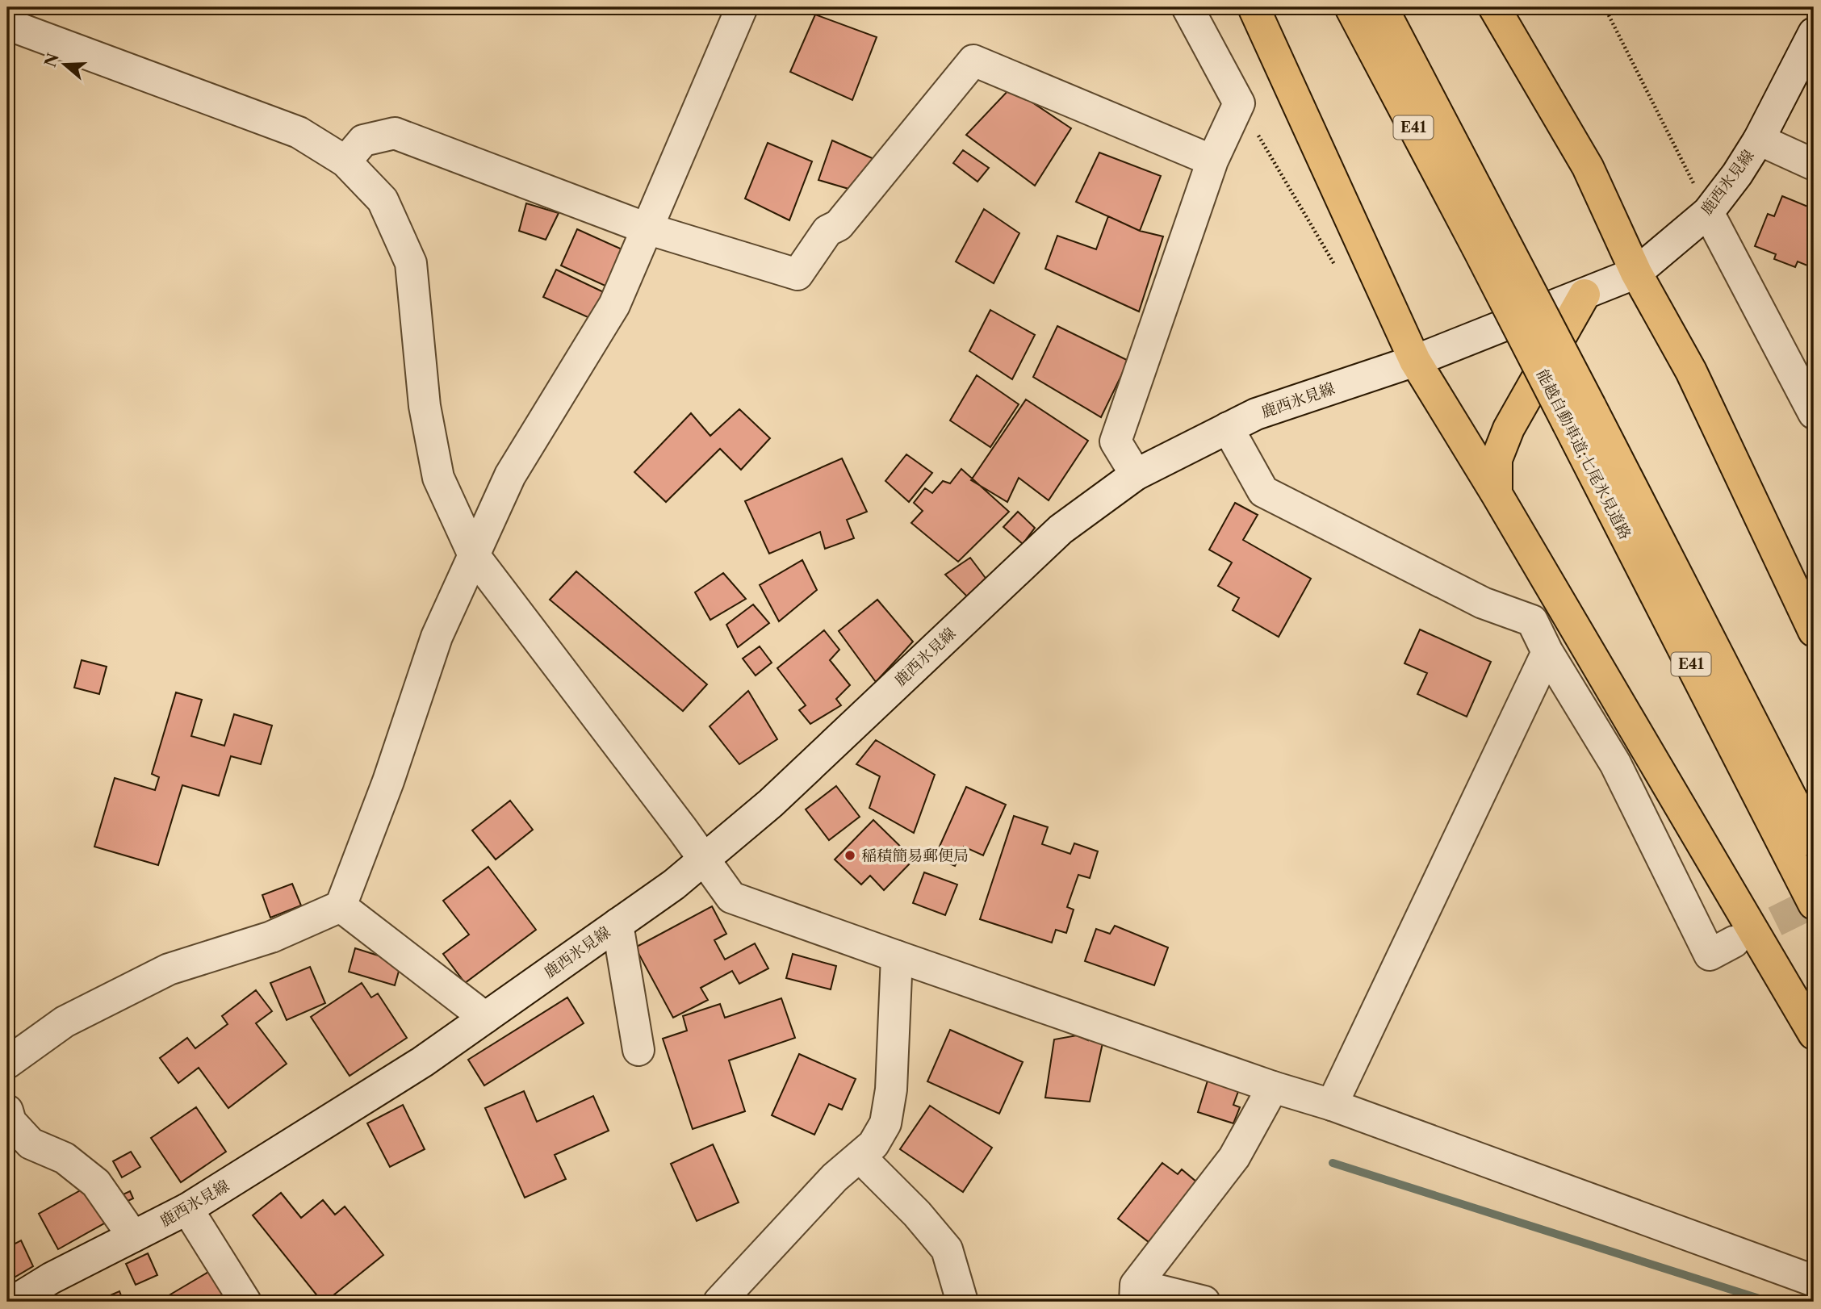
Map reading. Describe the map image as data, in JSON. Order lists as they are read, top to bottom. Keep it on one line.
{"streets":{"highway":["E41","能越自動車道;七尾氷見道路"],"street":["鹿西氷見線"]},"places":["稲積簡易郵便局"],"north":"left"}
